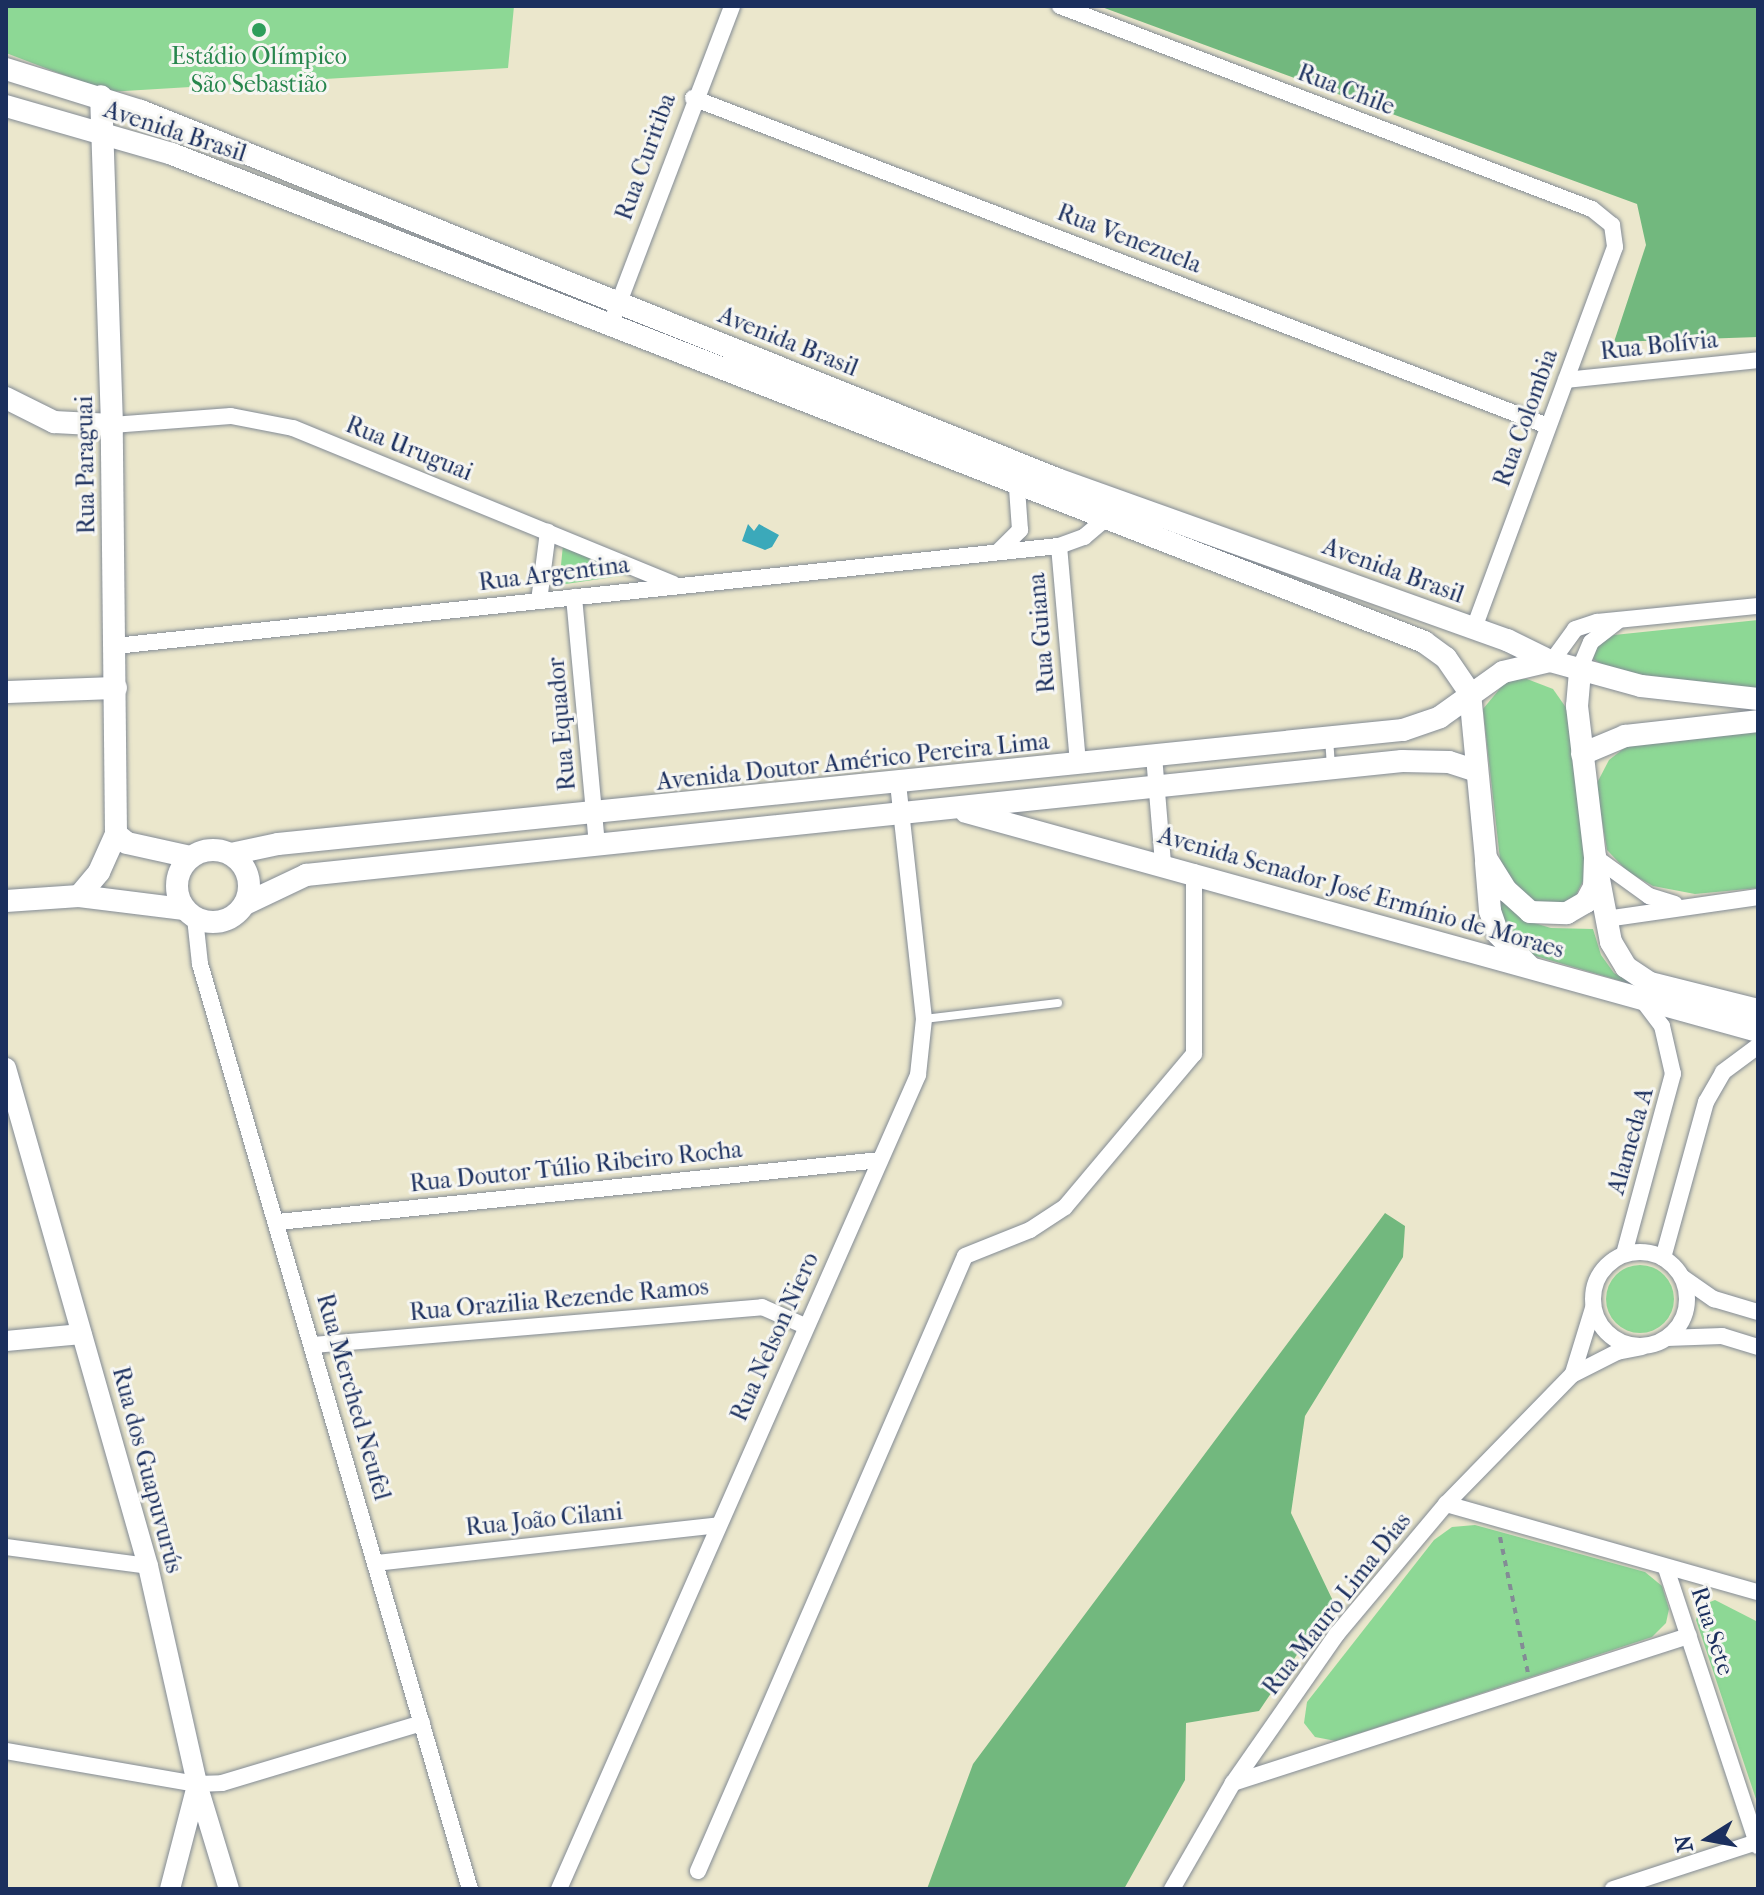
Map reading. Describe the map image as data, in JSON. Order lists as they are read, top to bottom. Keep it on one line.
{"streets":{"main road":["Avenida Brasil","Rua Paraguai","Avenida Doutor Américo Pereira Lima","Avenida Senador José Ermínio de Moraes"],"street":["Rua Chile","Rua Curitiba","Rua Venezuela","Rua Bolívia","Rua Colombia","Rua Uruguai","Rua Argentina","Rua Guiana","Rua Equador","Alameda A","Rua Doutor Túlio Ribeiro Rocha","Rua Orazilia Rezende Ramos","Rua Nelson Niero","Rua Merched Neufel","Rua dos Guapuvurús","Rua João Cilani","Rua Mauro Lima Dias","Rua Sete"]},"crossings":[["Rua Chile","Rua Colombia"],["Avenida Brasil","Rua Curitiba"],["Avenida Brasil","Rua Colombia"],["Avenida Brasil","Rua Paraguai"],["Avenida Brasil","Rua Argentina"],["Avenida Brasil","Avenida Doutor Américo Pereira Lima"],["Rua Curitiba","Rua Venezuela"],["Rua Venezuela","Rua Colombia"],["Rua Bolívia","Rua Colombia"],["Rua Uruguai","Rua Paraguai"],["Rua Uruguai","Rua Argentina"],["Rua Paraguai","Rua Argentina"],["Rua Argentina","Rua Guiana"],["Rua Argentina","Rua Equador"],["Rua Guiana","Avenida Doutor Américo Pereira Lima"],["Rua Equador","Avenida Doutor Américo Pereira Lima"],["Avenida Doutor Américo Pereira Lima","Rua Nelson Niero"],["Avenida Doutor Américo Pereira Lima","Rua Merched Neufel"],["Avenida Senador José Ermínio de Moraes","Alameda A"],["Rua Doutor Túlio Ribeiro Rocha","Rua Nelson Niero"],["Rua Doutor Túlio Ribeiro Rocha","Rua Merched Neufel"],["Rua Orazilia Rezende Ramos","Rua Nelson Niero"],["Rua Orazilia Rezende Ramos","Rua Merched Neufel"],["Rua Nelson Niero","Rua João Cilani"],["Rua Merched Neufel","Rua João Cilani"]],"places":["Estádio Olímpico São Sebastião"],"north":"left"}
